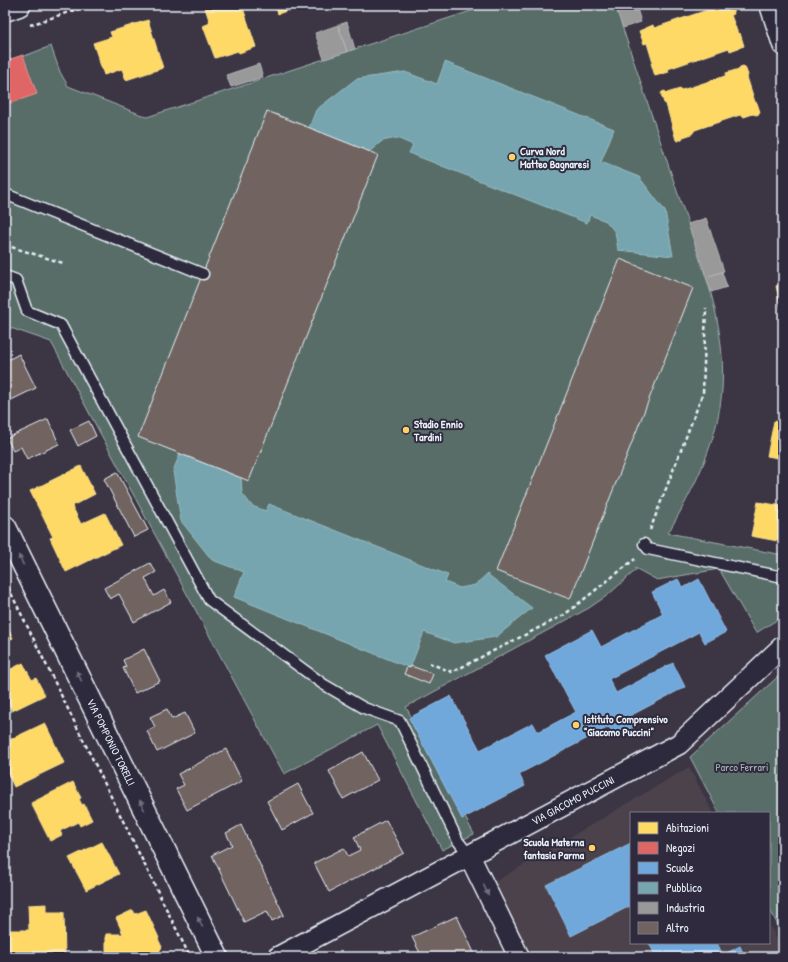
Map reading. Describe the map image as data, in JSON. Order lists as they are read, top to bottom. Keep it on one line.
{"streets":{"main road":["VIA POMPONIO TORELLI"],"street":["VIA GIACOMO PUCCINI"]},"one_way":["VIA POMPONIO TORELLI"],"parks":["Parco Ferrari"],"places":["Curva Nord Matteo Bagnaresi","Stadio Ennio Tardini","Istituto Comprensivo \"Giacomo Puccini\"","Scuola Materna fantasia Parma"],"legend":["Abitazioni","Negozi","Scuole","Pubblico","Industria","Altro"]}
